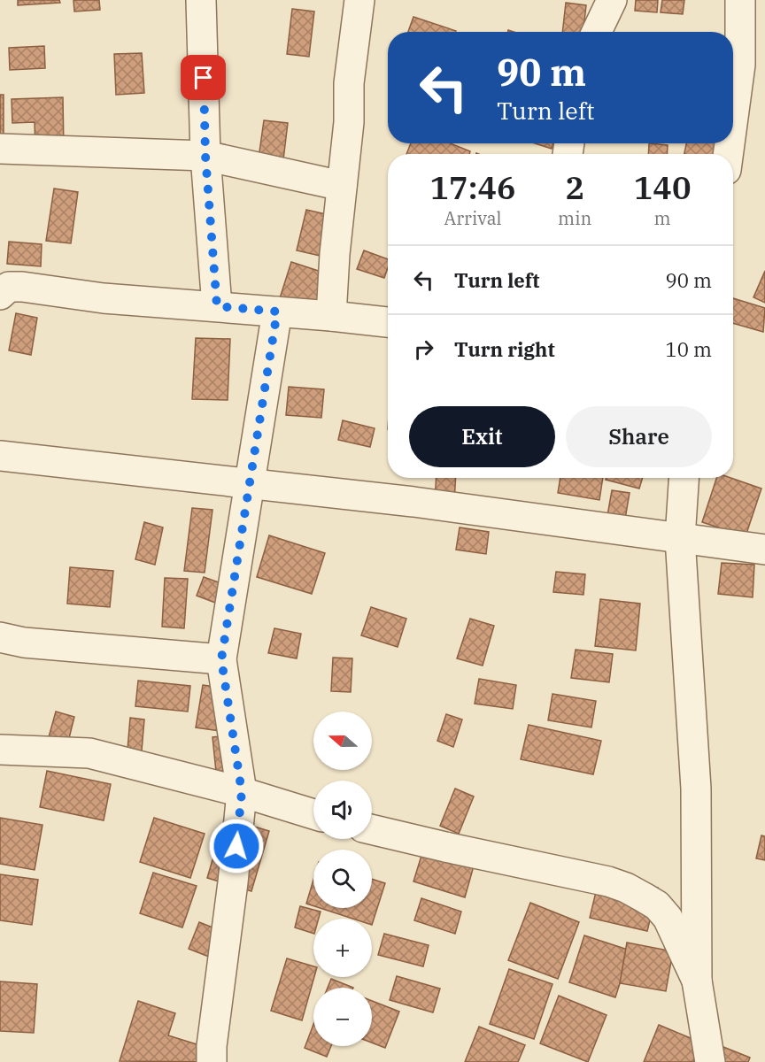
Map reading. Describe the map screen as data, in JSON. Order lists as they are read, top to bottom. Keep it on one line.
{"north":"left","page":{"turn":["90 m","Turn left"],"eta":["17:46","Arrival","2","min","140","m"],"list":[{"name":"Turn left","value":"90 m"},{"name":"Turn right","value":"10 m"}],"buttons":["Exit","Share"],"map_buttons":["+","−"]}}
